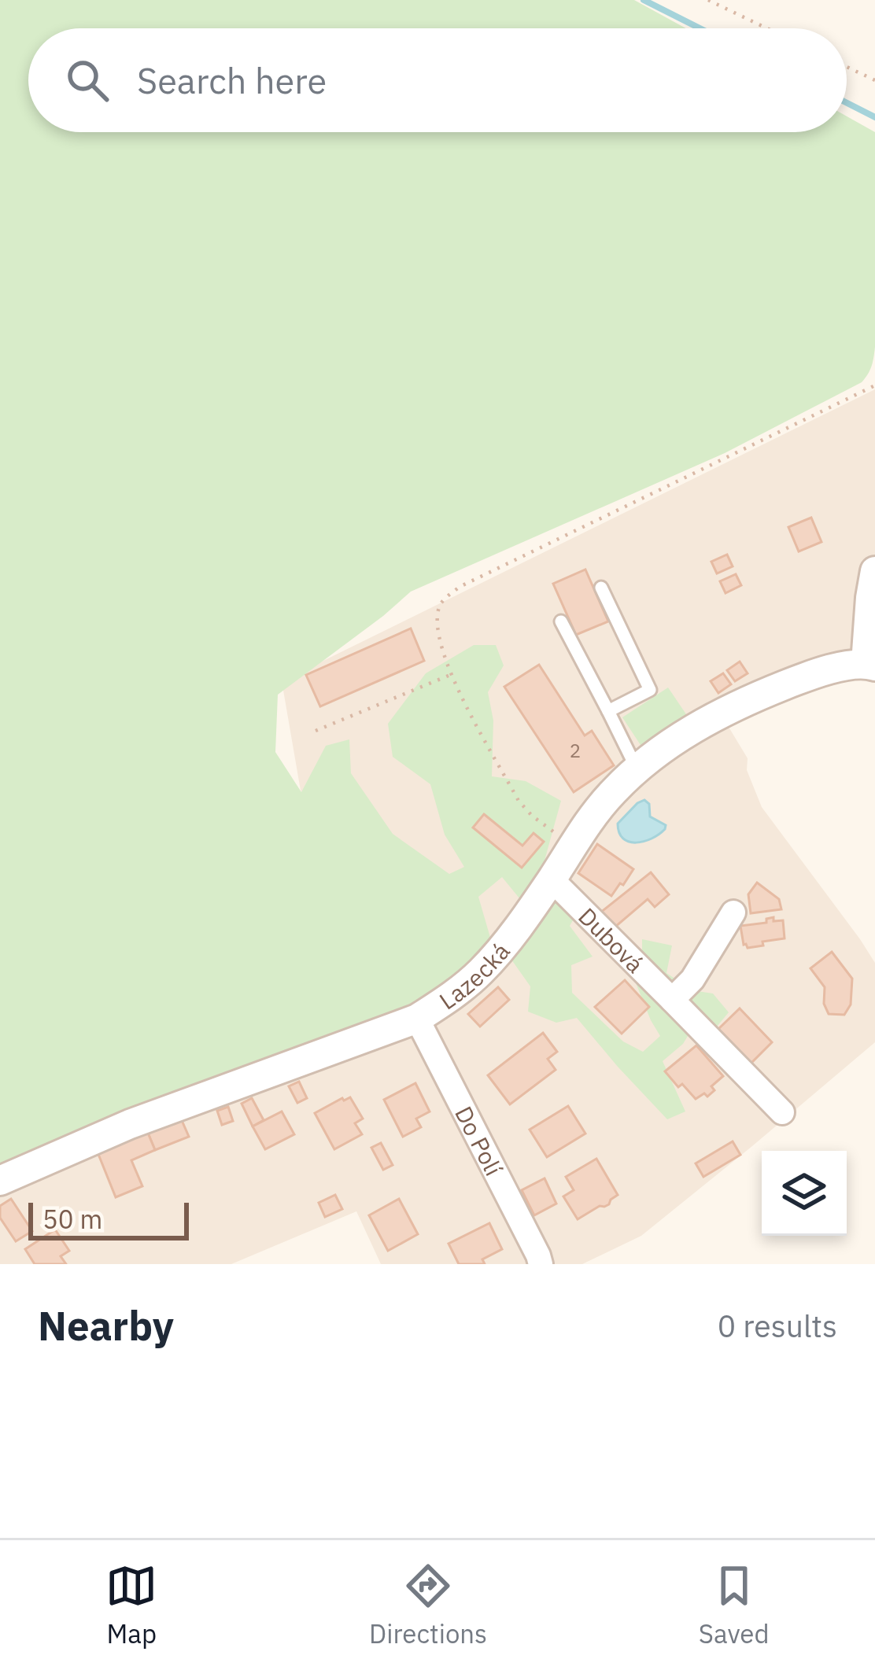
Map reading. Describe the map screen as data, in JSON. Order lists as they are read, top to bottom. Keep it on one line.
{"streets":{"street":["Dubová","Lazecká","Do Polí"]},"crossings":[["Dubová","Lazecká"],["Lazecká","Do Polí"]],"house_numbers":["2"],"scale_bar":"50 m","page":{"search":"Search here","scale":"50 m","heading":["Nearby","0 results"],"nav":["Map","Directions","Saved"]}}
